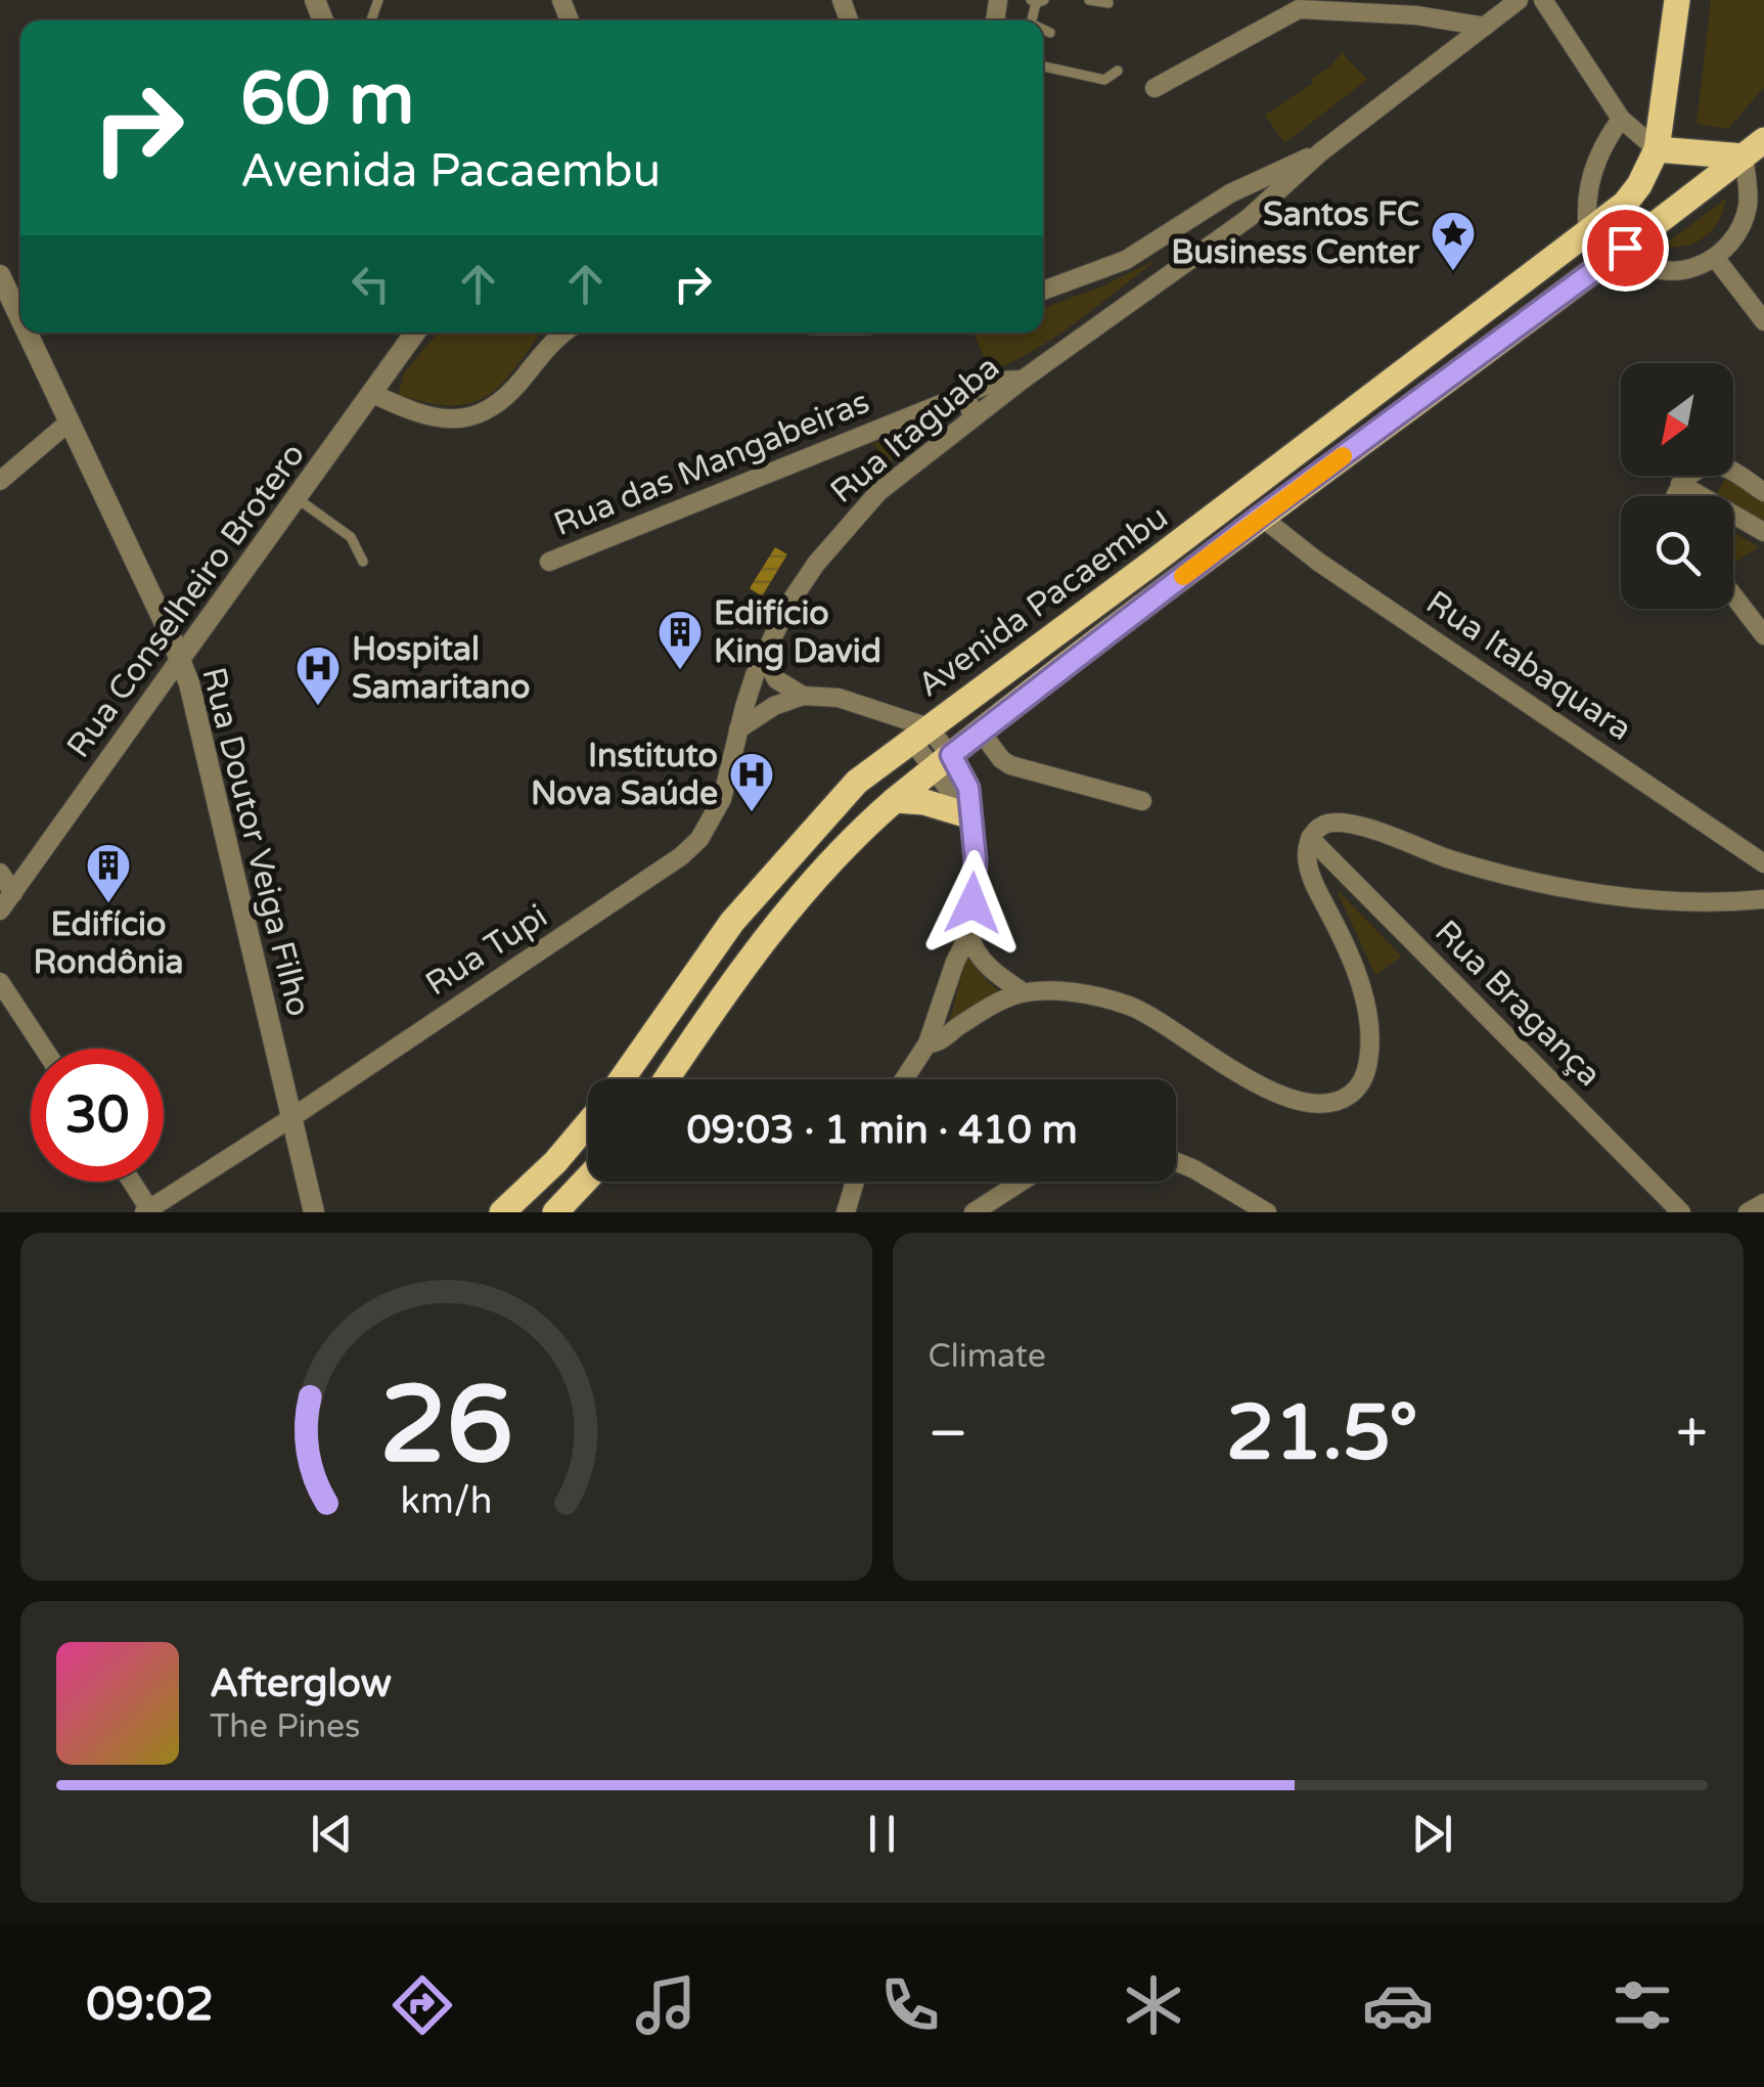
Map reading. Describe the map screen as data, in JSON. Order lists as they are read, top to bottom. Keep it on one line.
{"streets":{"main road":["Avenida Pacaembu"],"street":["Rua Itaguaba","Rua das Mangabeiras","Rua Conselheiro Brotero","Rua Itabaquara","Rua Doutor Veiga Filho","Rua Tupi","Rua Bragança"]},"crossings":[["Rua Itaguaba","Rua das Mangabeiras"],["Rua Itaguaba","Rua Tupi"],["Rua Conselheiro Brotero","Rua Doutor Veiga Filho"],["Avenida Pacaembu","Rua Itabaquara"],["Rua Doutor Veiga Filho","Rua Tupi"]],"places":{"place":["Santos FC Business Center"],"building":["Edifício King David","Edifício Rondônia"],"hospital":["Hospital Samaritano","Instituto Nova Saúde"]},"north":"bottom left","page":{"turn":["60 m","Avenida Pacaembu"],"limit":"30","trip":"09:03 · 1 min · 410 m","tile":"Climate","heat":["−","21.5°","+"],"song":["Afterglow","The Pines"],"tabs":"09:02","gauge":["26","km/h"]}}
